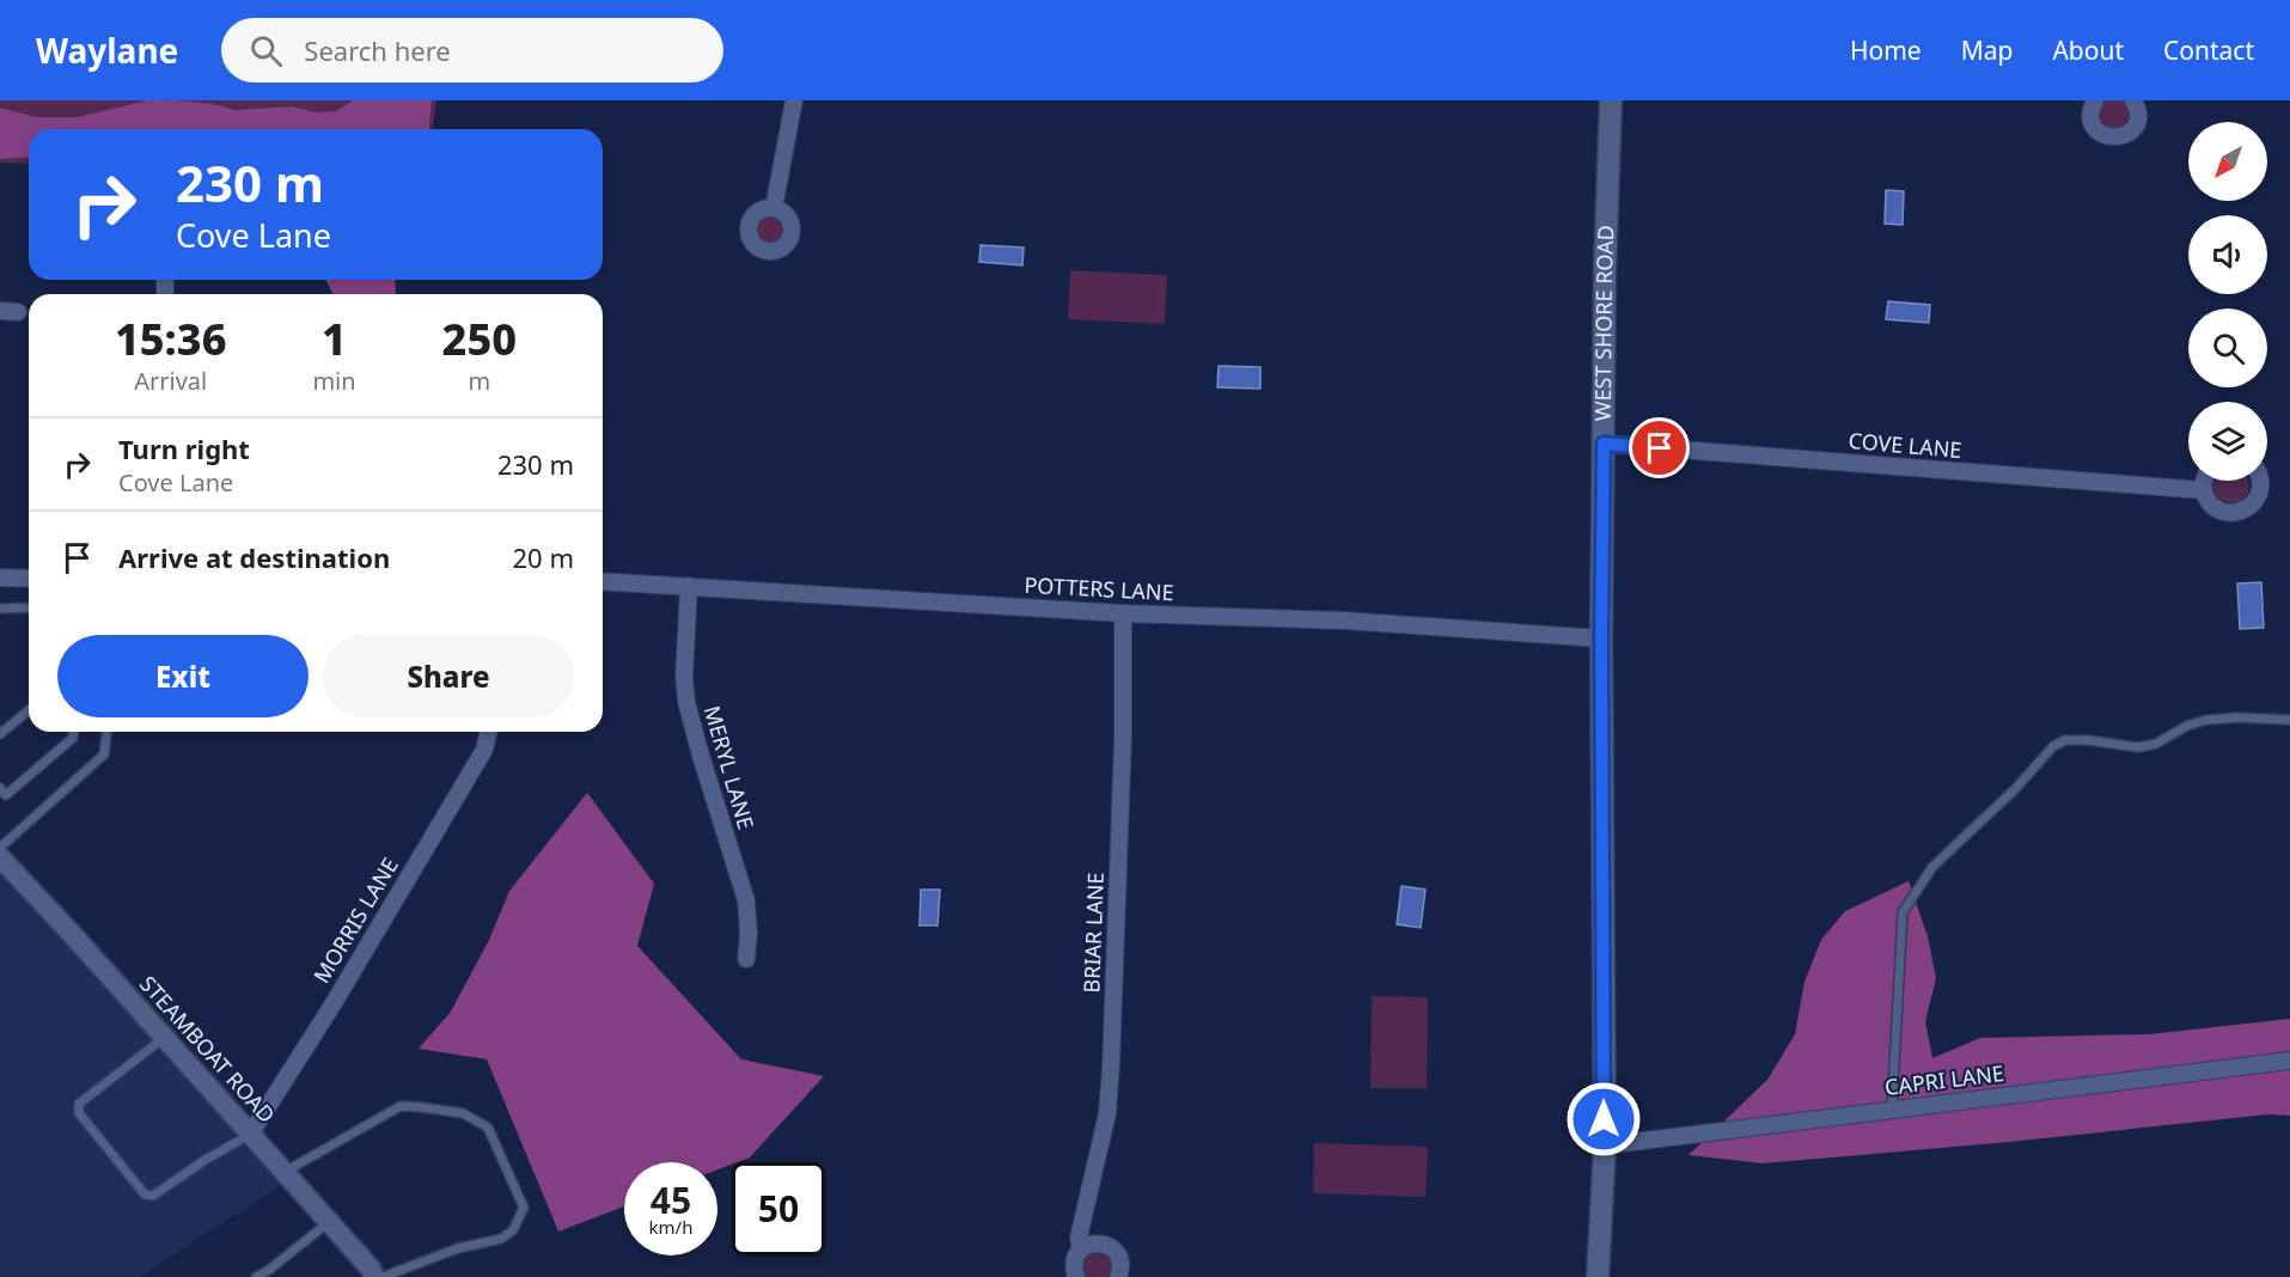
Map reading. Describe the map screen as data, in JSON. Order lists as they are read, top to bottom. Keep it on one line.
{"streets":{"main road":["WEST SHORE ROAD"],"street":["COVE LANE","POTTERS LANE","MERYL LANE","MORRIS LANE","BRIAR LANE","STEAMBOAT ROAD","CAPRI LANE"]},"crossings":[["WEST SHORE ROAD","COVE LANE"],["WEST SHORE ROAD","POTTERS LANE"],["WEST SHORE ROAD","CAPRI LANE"],["POTTERS LANE","MERYL LANE"],["POTTERS LANE","BRIAR LANE"],["MORRIS LANE","STEAMBOAT ROAD"]],"north":"bottom left","page":{"header":"Waylane","search":"Search here","nav":["Home","Map","About","Contact"],"turn":["230 m","Cove Lane"],"eta":["15:36","Arrival","1","min","250","m"],"list":[{"name":"Turn right","note":"Cove Lane","value":"230 m"},{"name":"Arrive at destination","value":"20 m"}],"buttons":["Exit","Share"],"speed":"45 km/h","limit":"50"}}
